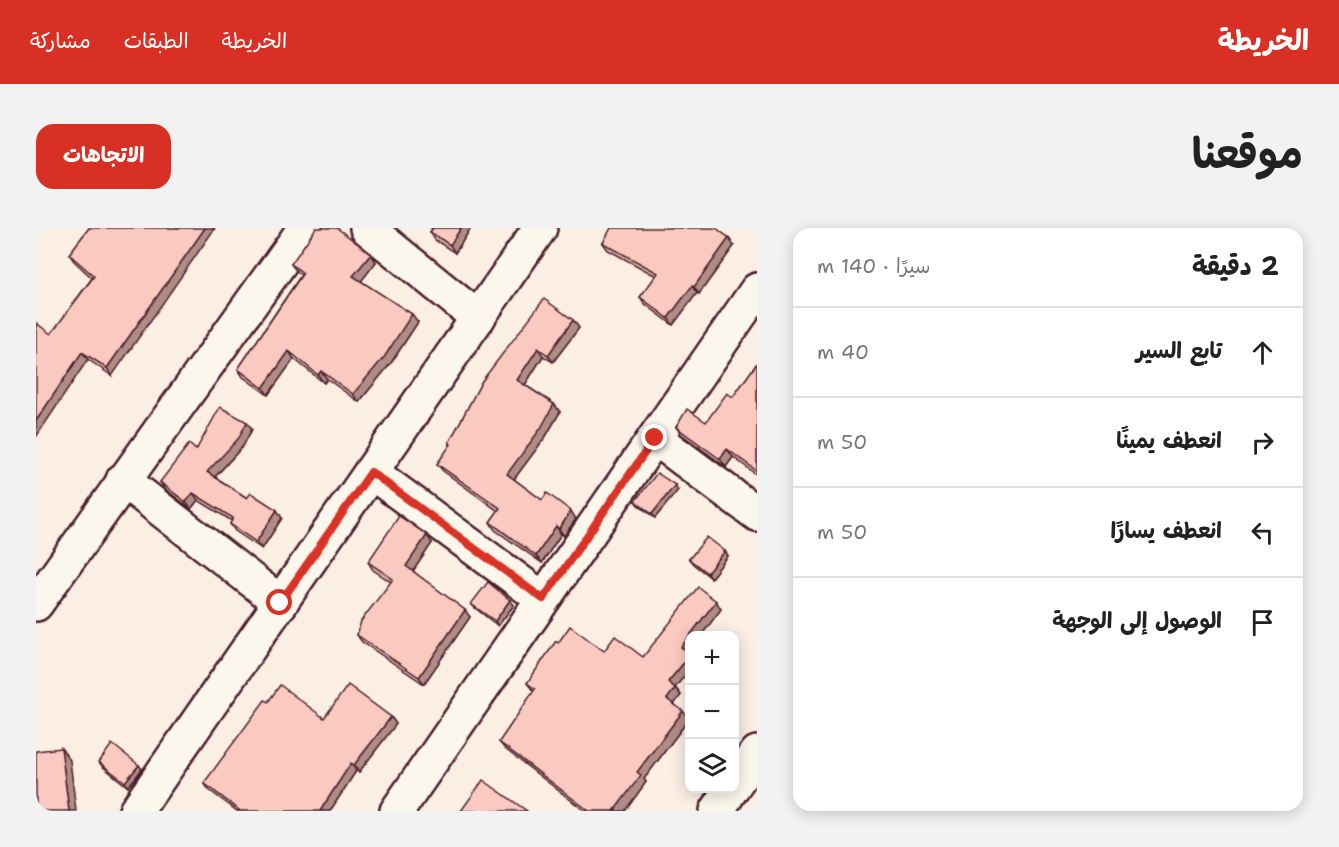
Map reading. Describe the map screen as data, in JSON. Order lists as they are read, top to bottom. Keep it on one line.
{"page":{"header":"الخريطة","nav":["الخريطة","الطبقات","مشاركة"],"title":"موقعنا","buttons":"الاتجاهات","heading":["2 دقيقة","سيرًا · 140 m"],"list":[["تابع السير","40 m"],["انعطف يمينًا","50 m"],["انعطف يسارًا","50 m"],"الوصول إلى الوجهة"],"map_buttons":["+","−"]}}
